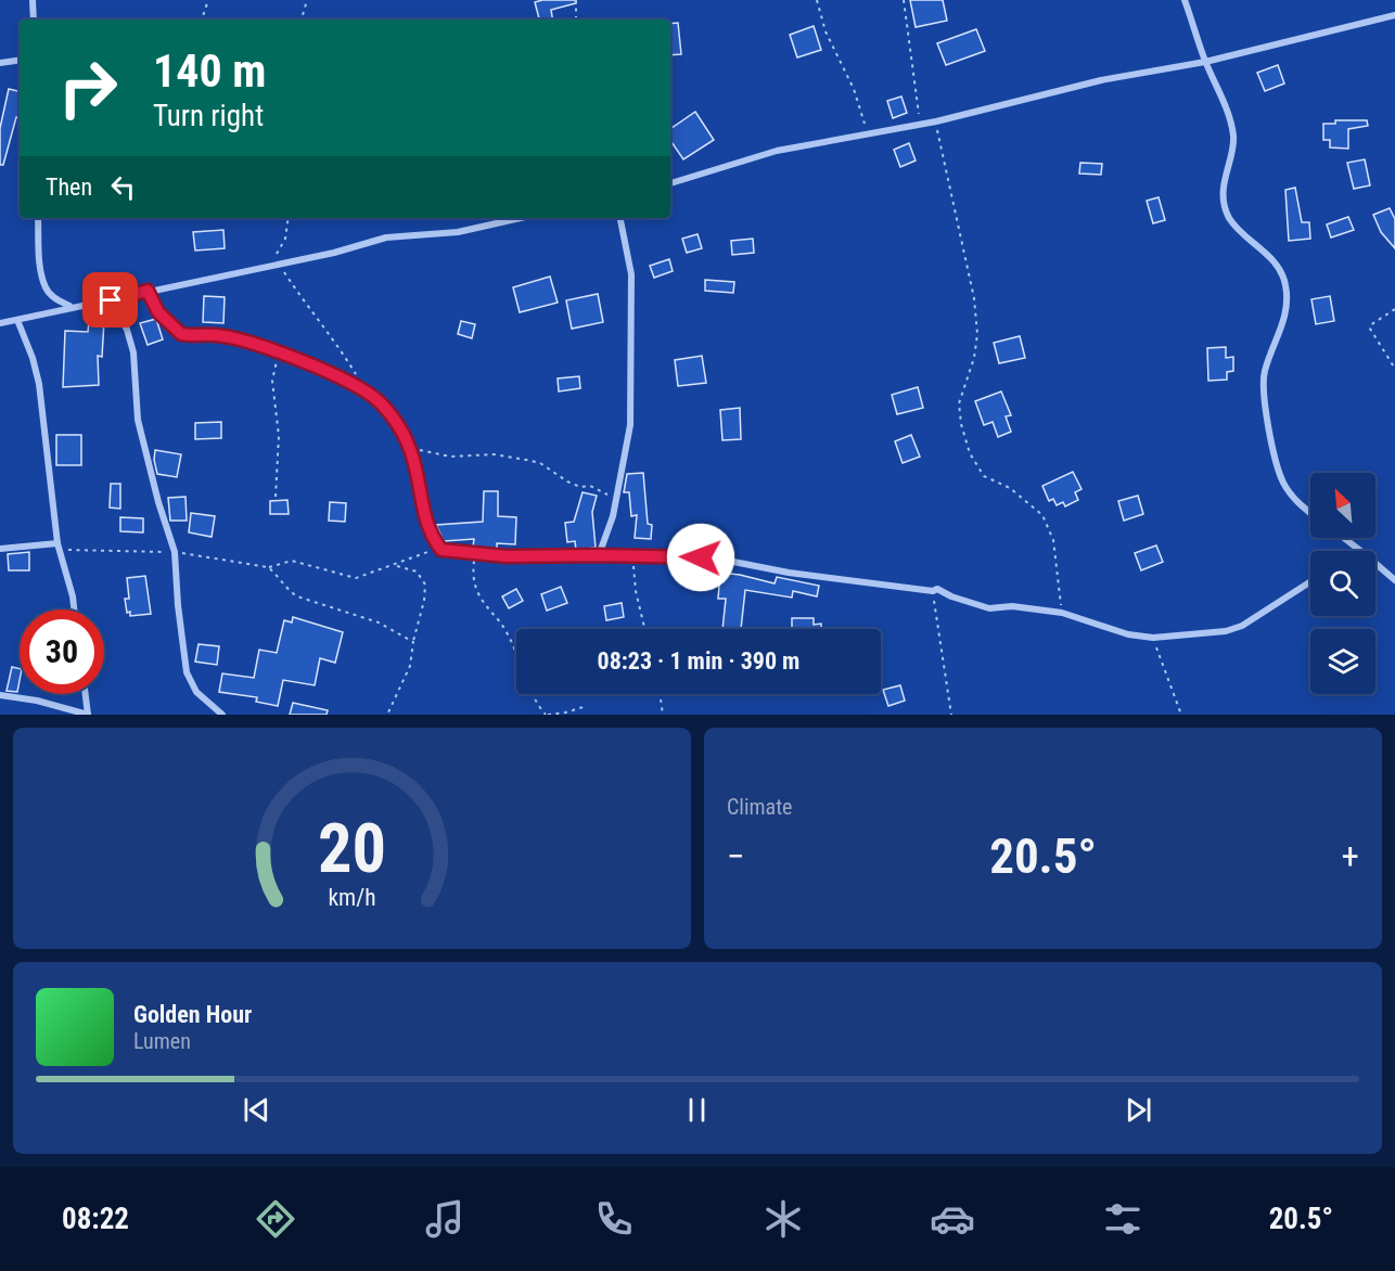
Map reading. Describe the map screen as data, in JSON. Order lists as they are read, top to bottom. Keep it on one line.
{"north":"top left","page":{"turn":["140 m","Turn right"],"then":"Then","limit":"30","trip":"08:23 · 1 min · 390 m","tile":"Climate","heat":["−","20.5°","+"],"song":["Golden Hour","Lumen"],"tabs":["08:22","20.5°"],"gauge":["20","km/h"]}}
